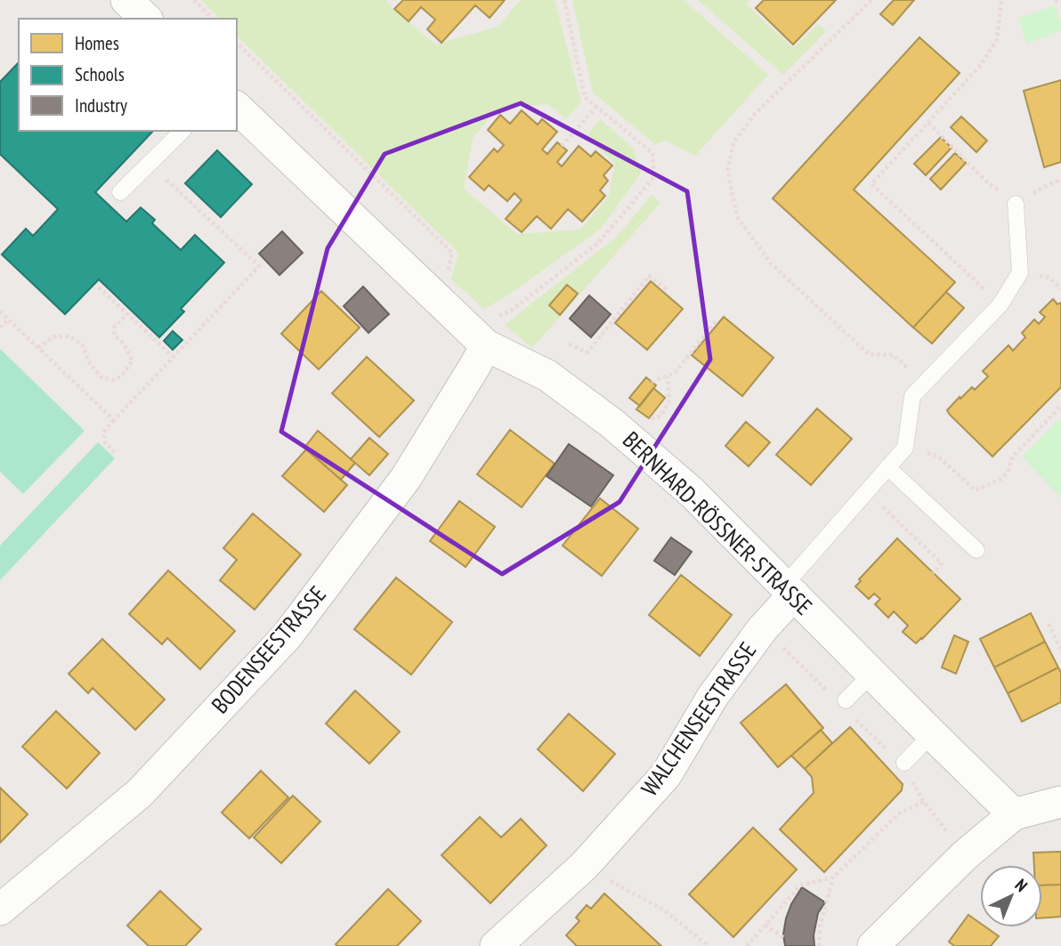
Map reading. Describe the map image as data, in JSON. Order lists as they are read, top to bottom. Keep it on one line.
{"streets":{"street":["BERNHARD-RÖSSNER-STRASSE","BODENSEESTRASSE","WALCHENSEESTRASSE"]},"crossings":[["BERNHARD-RÖSSNER-STRASSE","BODENSEESTRASSE"],["BERNHARD-RÖSSNER-STRASSE","WALCHENSEESTRASSE"]],"legend":["Homes","Schools","Industry"],"north":"top right"}
